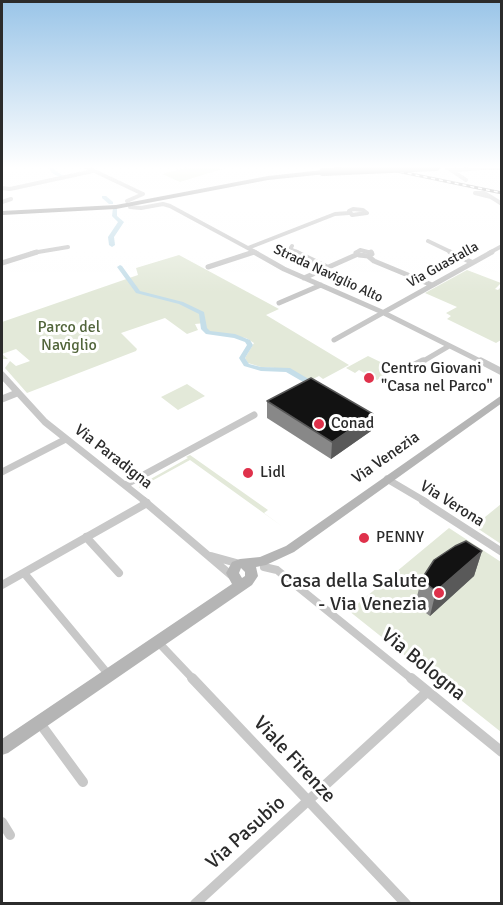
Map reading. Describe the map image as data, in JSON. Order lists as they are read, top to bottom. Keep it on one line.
{"streets":{"street":["Via Guastalla","Strada Naviglio Alto","Via Paradigna","Via Venezia","Via Verona","Via Bologna","Viale Firenze","Via Pasubio"]},"crossings":[["Via Guastalla","Strada Naviglio Alto"],["Via Paradigna","Via Venezia"],["Via Venezia","Via Verona"],["Via Venezia","Via Bologna"],["Via Venezia","Viale Firenze"],["Via Bologna","Via Pasubio"],["Viale Firenze","Via Pasubio"]],"parks":["Parco del Naviglio"],"places":["Centro Giovani \"Casa nel Parco\"","Conad","Lidl","PENNY","Casa della Salute - Via Venezia"]}
